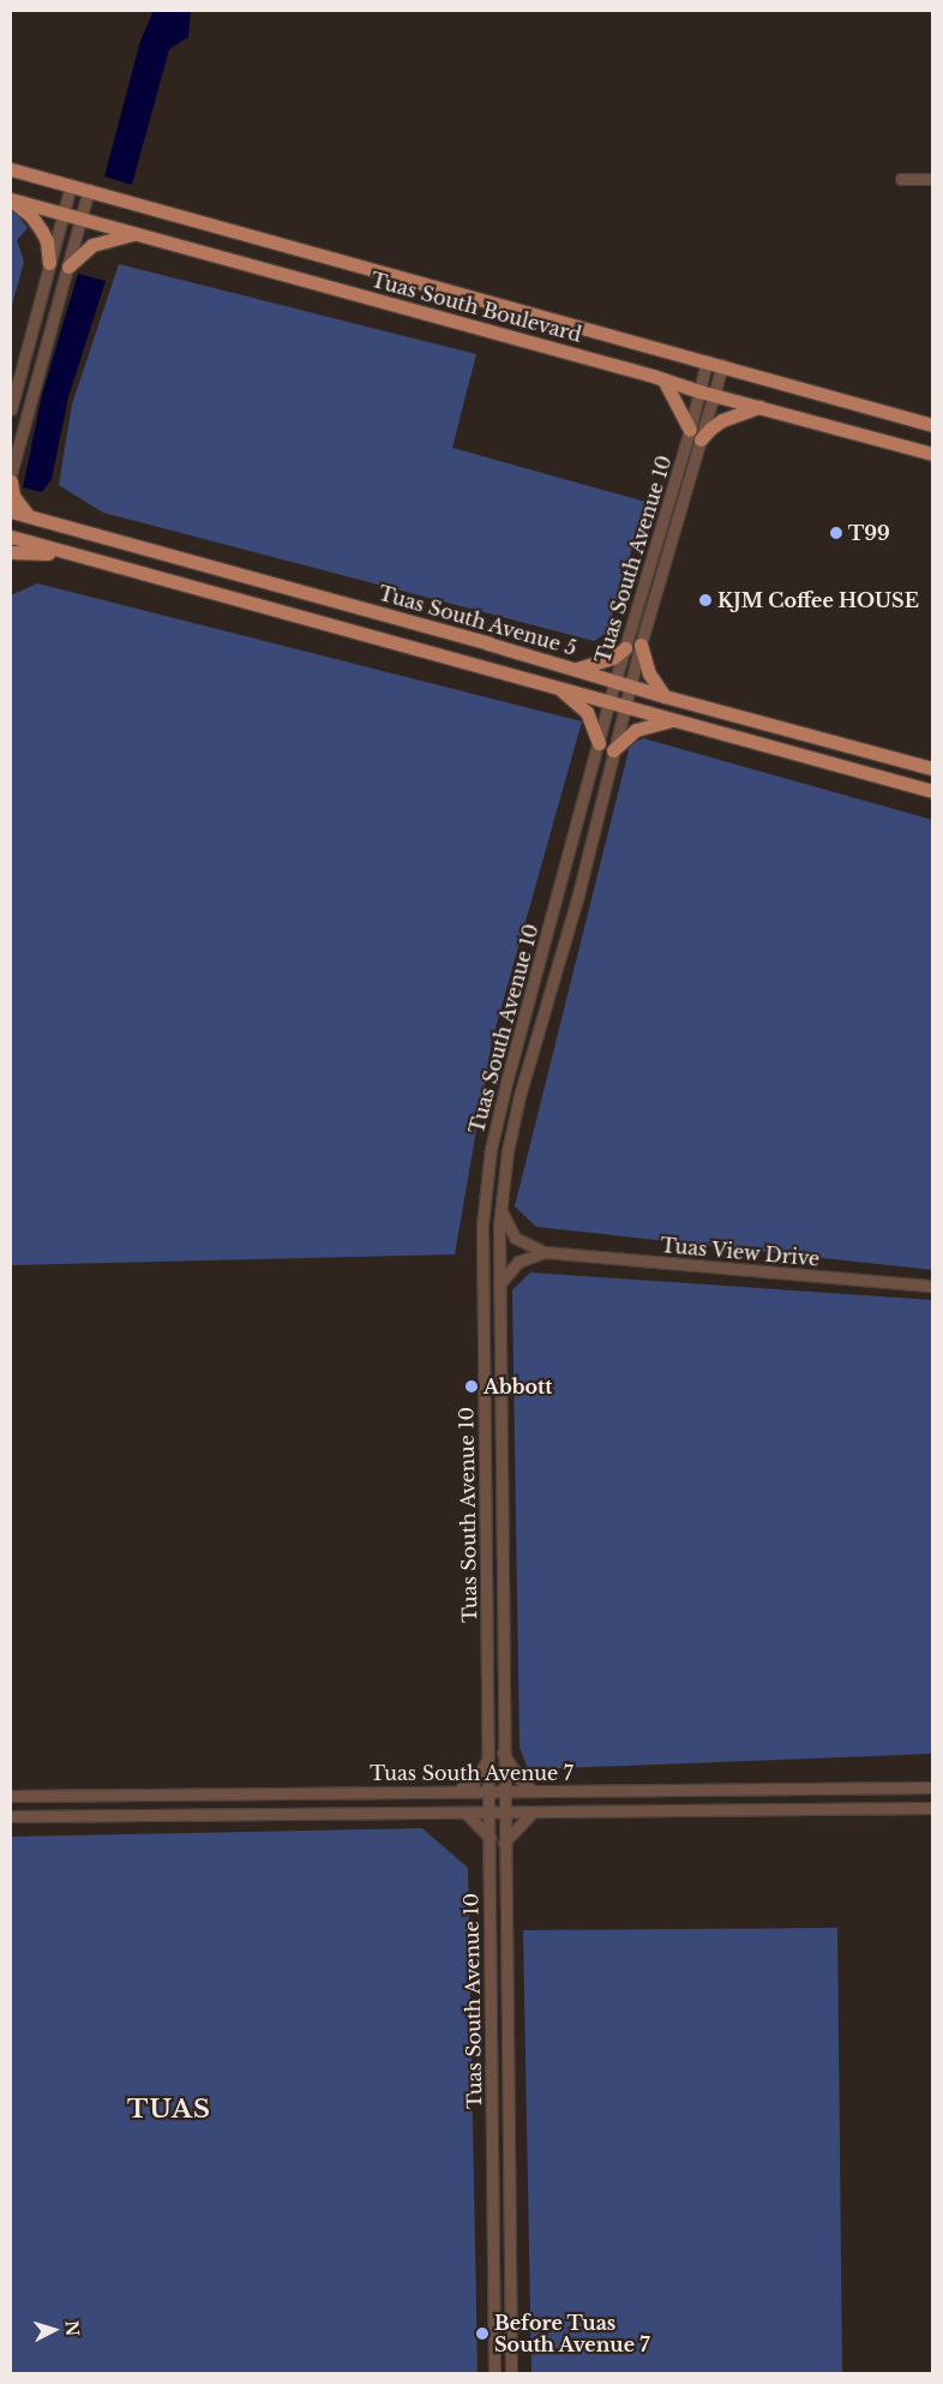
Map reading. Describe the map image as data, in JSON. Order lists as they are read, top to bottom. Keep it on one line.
{"streets":{"main road":["Tuas South Boulevard","Tuas South Avenue 5"],"street":["Tuas South Avenue 10","Tuas View Drive","Tuas South Avenue 7"]},"crossings":[["Tuas South Boulevard","Tuas South Avenue 10"],["Tuas South Avenue 10","Tuas South Avenue 5"],["Tuas South Avenue 10","Tuas View Drive"],["Tuas South Avenue 10","Tuas South Avenue 7"]],"districts":["TUAS"],"places":["T99","KJM Coffee HOUSE","Abbott","Before Tuas South Avenue 7"],"north":"right"}
